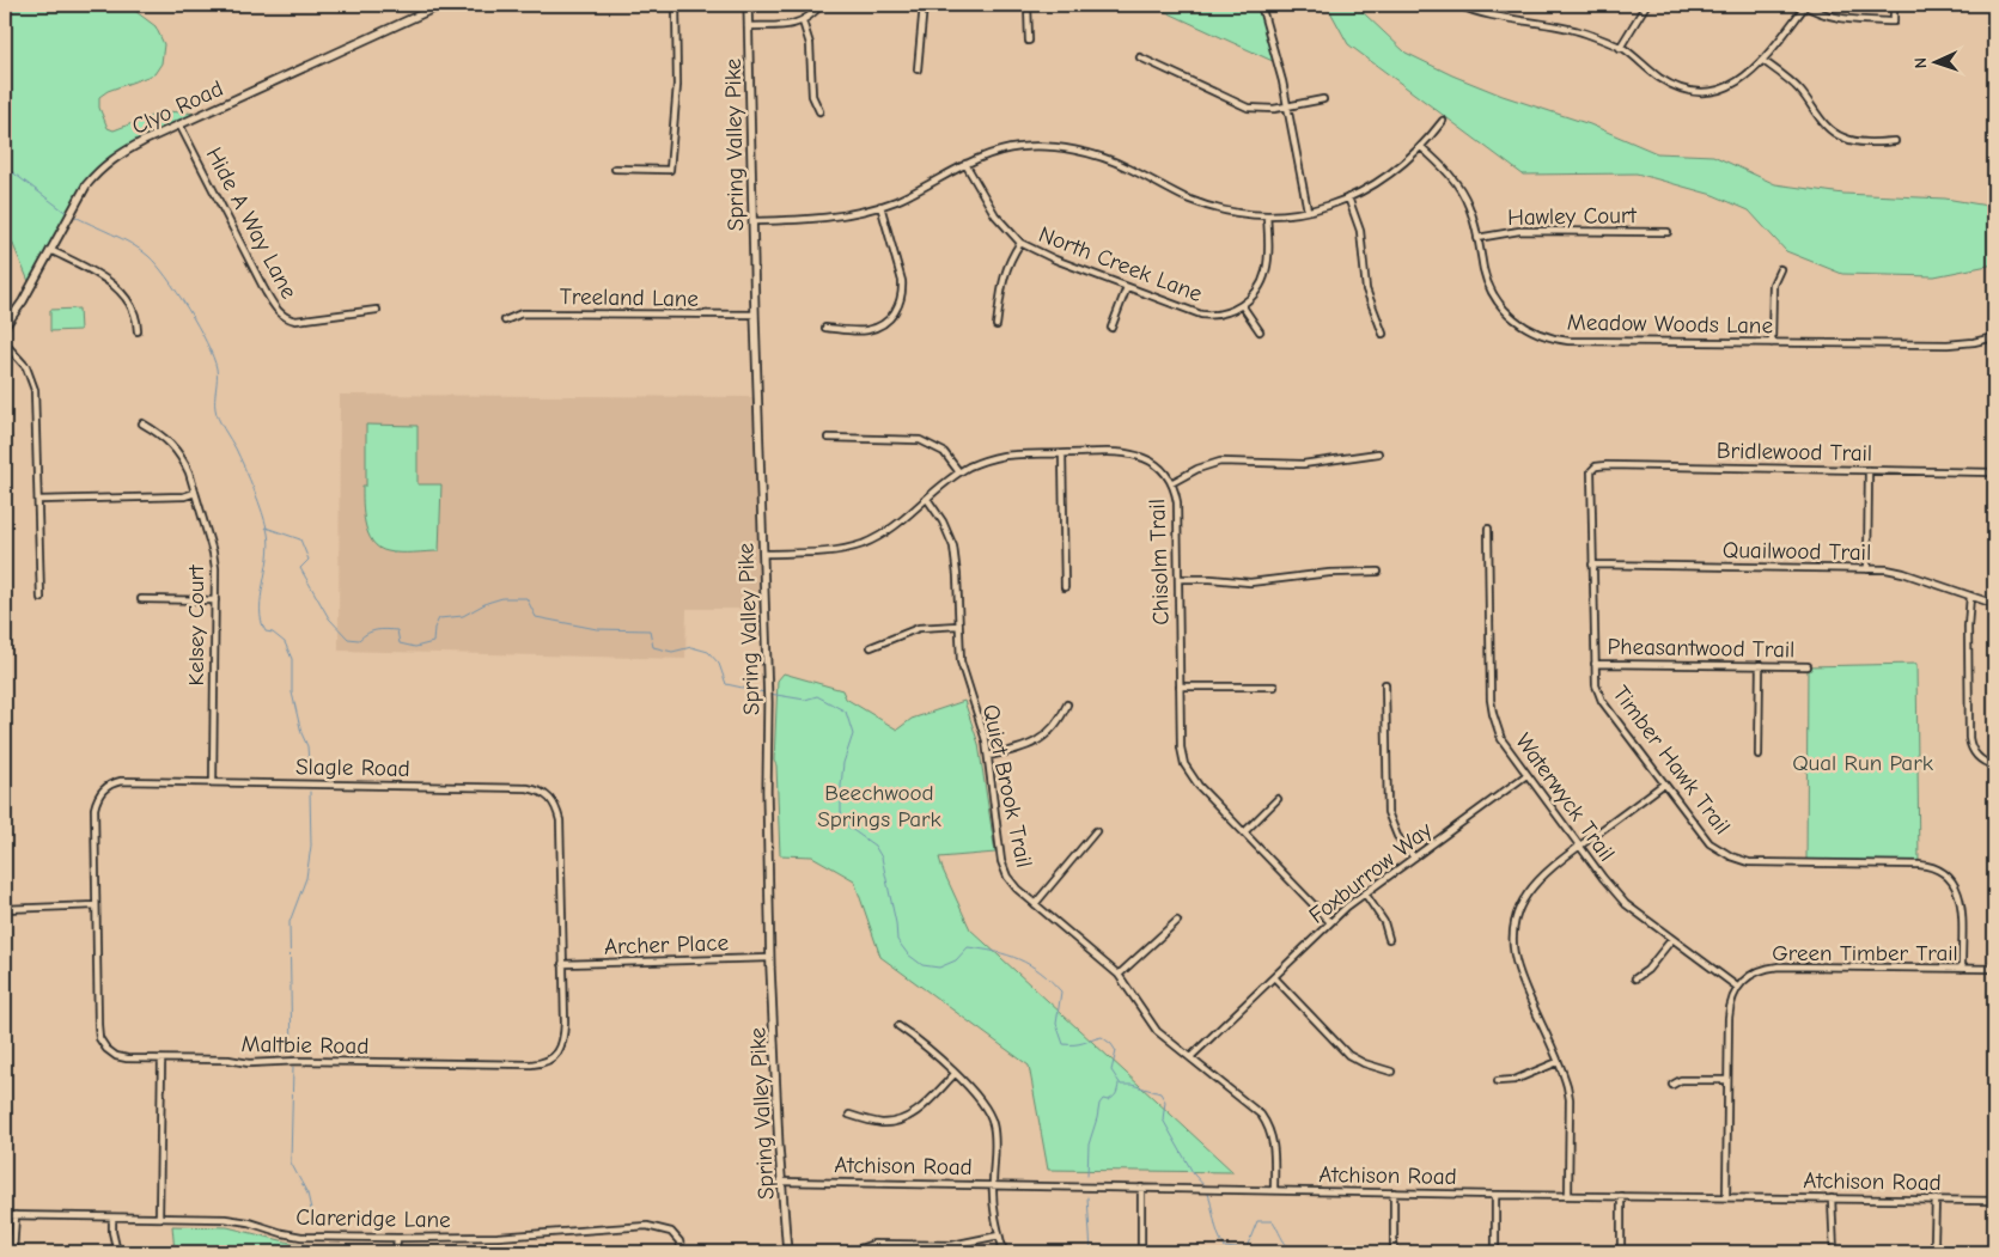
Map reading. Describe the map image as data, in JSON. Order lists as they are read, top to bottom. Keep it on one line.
{"streets":{"street":["Clyo Road","Spring Valley Pike","Hawley Court","Hide A Way Lane","North Creek Lane","Treeland Lane","Meadow Woods Lane","Bridlewood Trail","Quailwood Trail","Chisolm Trail","Kelsey Court","Pheasantwood Trail","Timber Hawk Trail","Slagle Road","Quiet Brook Trail","Waterwyck Trail","Foxburrow Way","Archer Place","Green Timber Trail","Maltbie Road","Atchison Road","Clareridge Lane"]},"crossings":[["Clyo Road","Hide A Way Lane"],["Spring Valley Pike","Treeland Lane"],["Spring Valley Pike","Chisolm Trail"],["Spring Valley Pike","Archer Place"],["Spring Valley Pike","Atchison Road"],["Hawley Court","Meadow Woods Lane"],["Bridlewood Trail","Timber Hawk Trail"],["Quailwood Trail","Timber Hawk Trail"],["Chisolm Trail","Quiet Brook Trail"],["Chisolm Trail","Foxburrow Way"],["Kelsey Court","Slagle Road"],["Pheasantwood Trail","Timber Hawk Trail"],["Timber Hawk Trail","Green Timber Trail"],["Slagle Road","Archer Place"],["Slagle Road","Maltbie Road"],["Quiet Brook Trail","Foxburrow Way"],["Quiet Brook Trail","Atchison Road"],["Waterwyck Trail","Foxburrow Way"],["Waterwyck Trail","Green Timber Trail"],["Archer Place","Maltbie Road"]],"parks":["Qual Run Park","Beechwood Springs Park"],"north":"left"}
